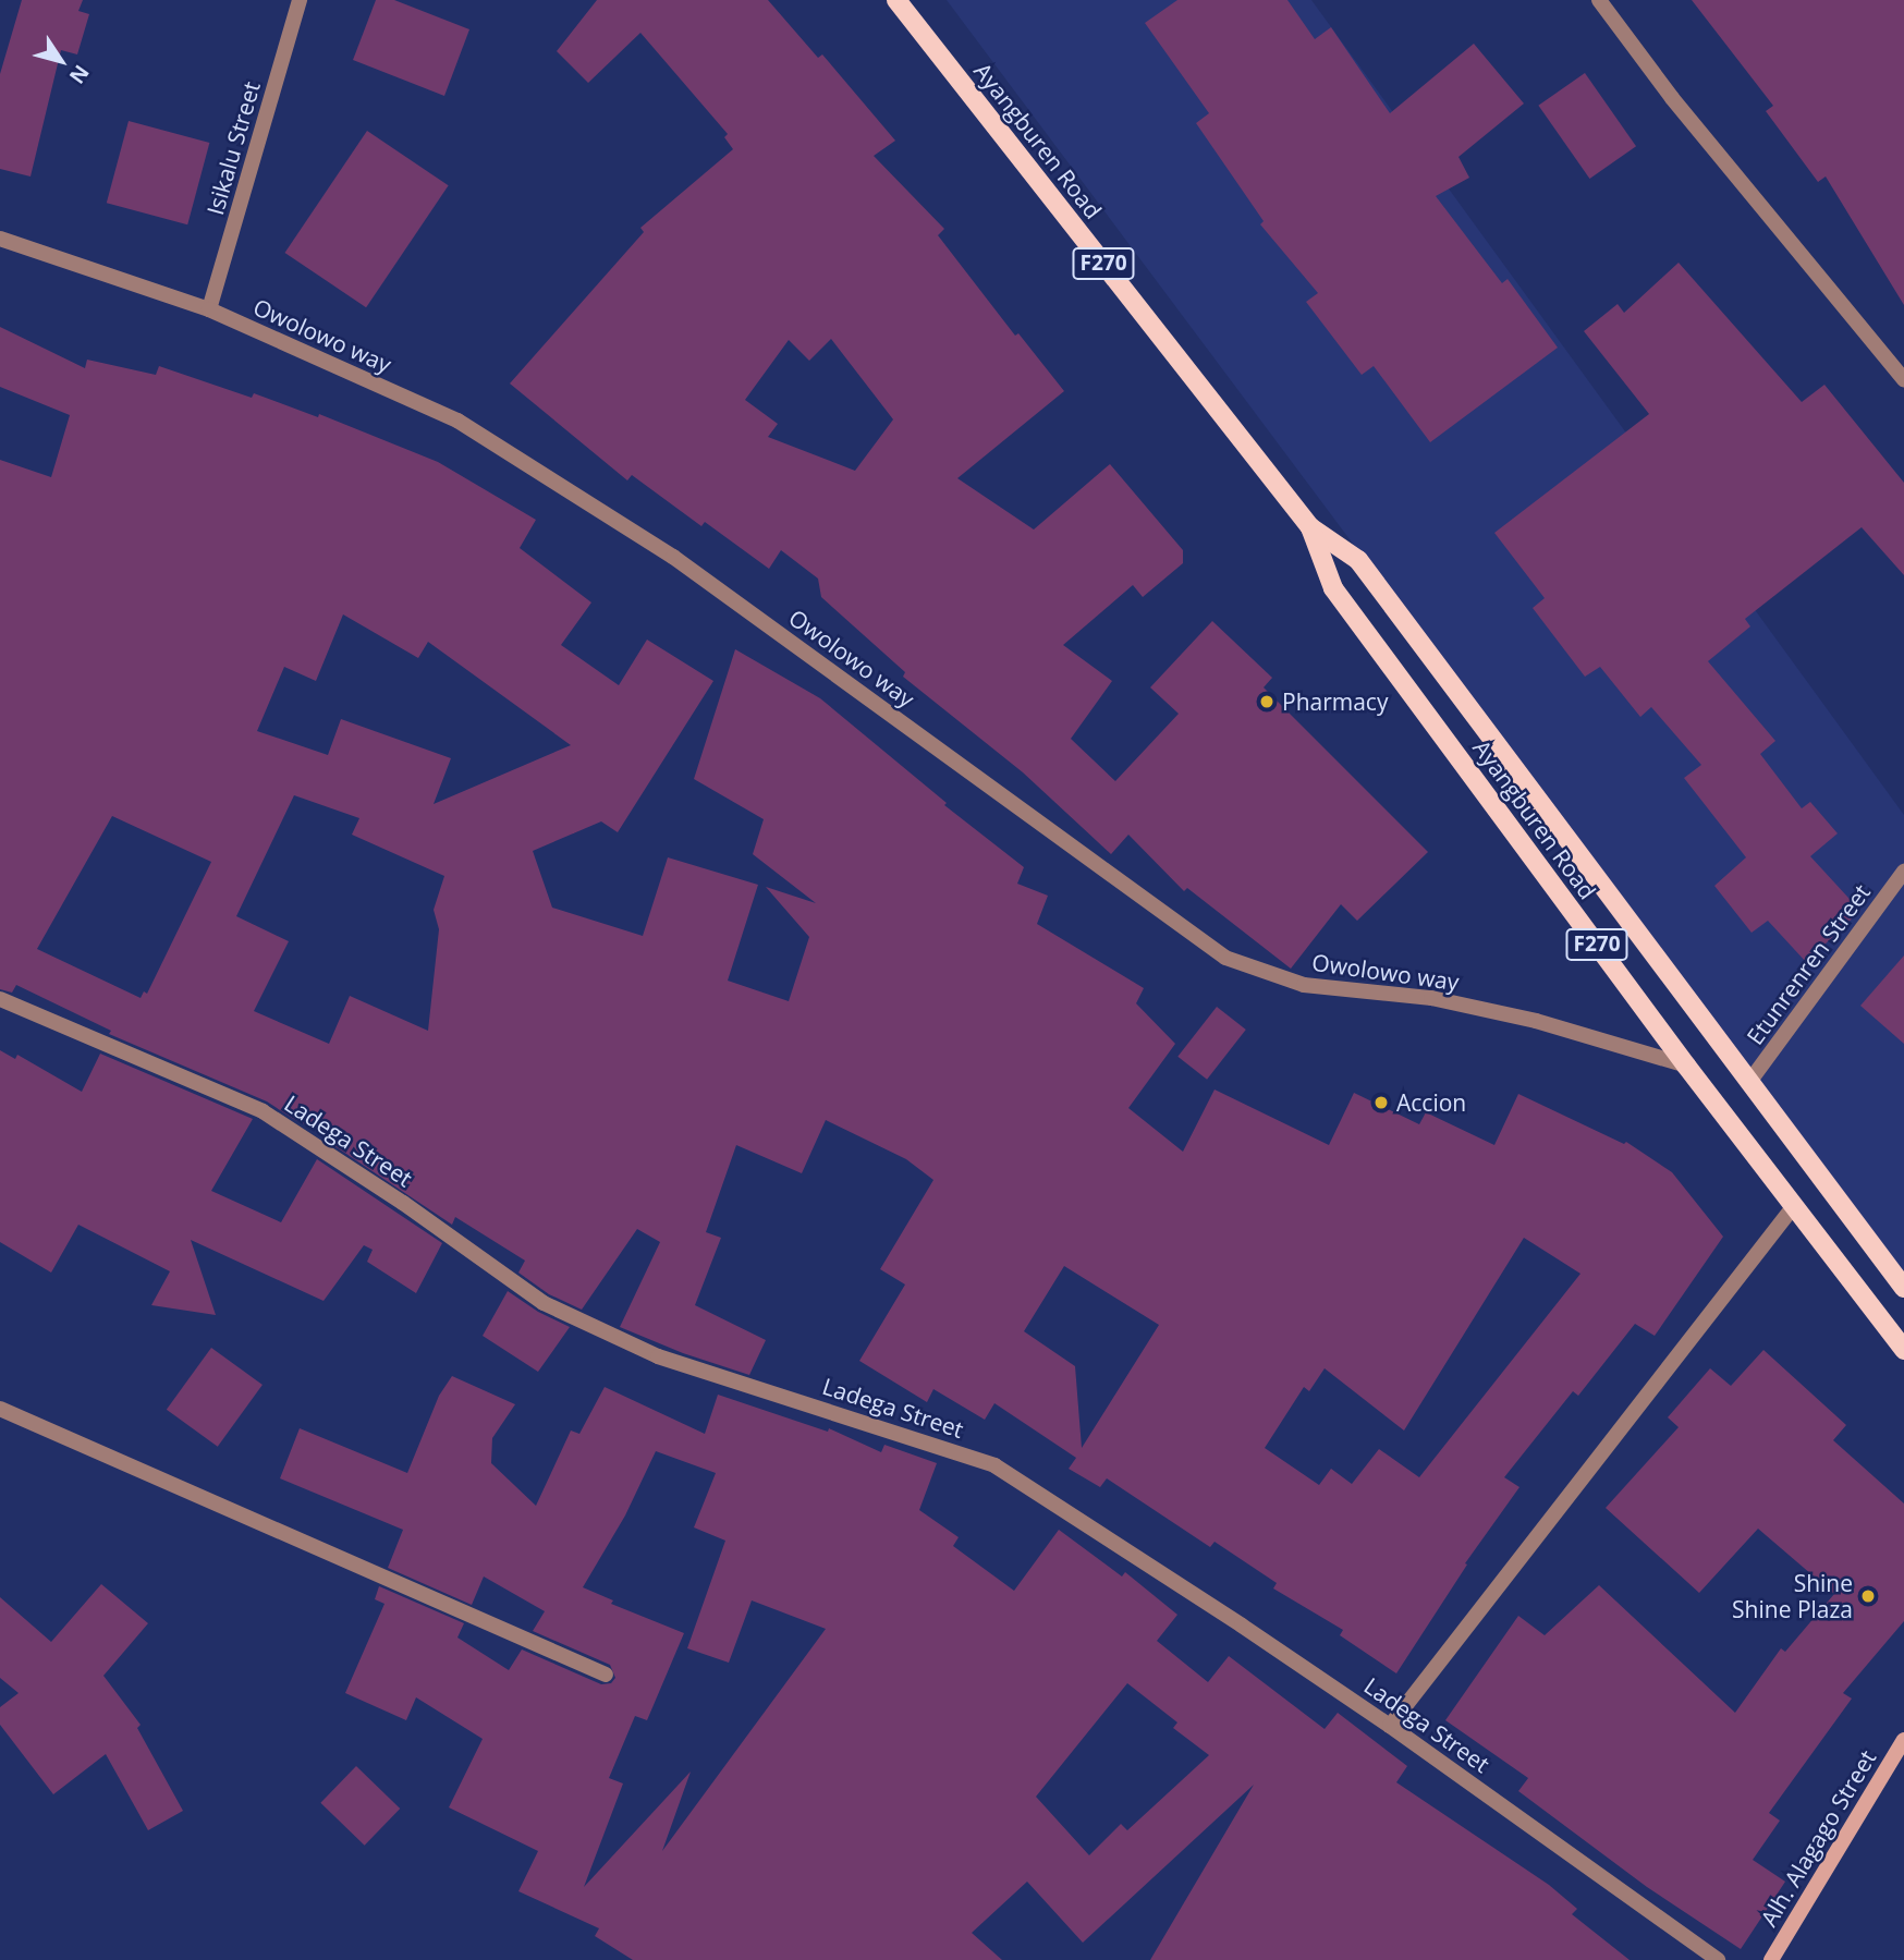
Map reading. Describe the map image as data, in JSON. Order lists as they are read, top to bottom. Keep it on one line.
{"streets":{"main road":["Ayangburen Road","F270","Alh. Alagago Street"],"street":["Isikalu Street","Owolowo way","Etunrenren Street","Ladega Street"]},"crossings":[["Ayangburen Road","Owolowo way"],["Ayangburen Road","Etunrenren Street"],["Isikalu Street","Owolowo way"]],"places":["Pharmacy","Accion","Shine Shine Plaza"],"north":"bottom right"}
